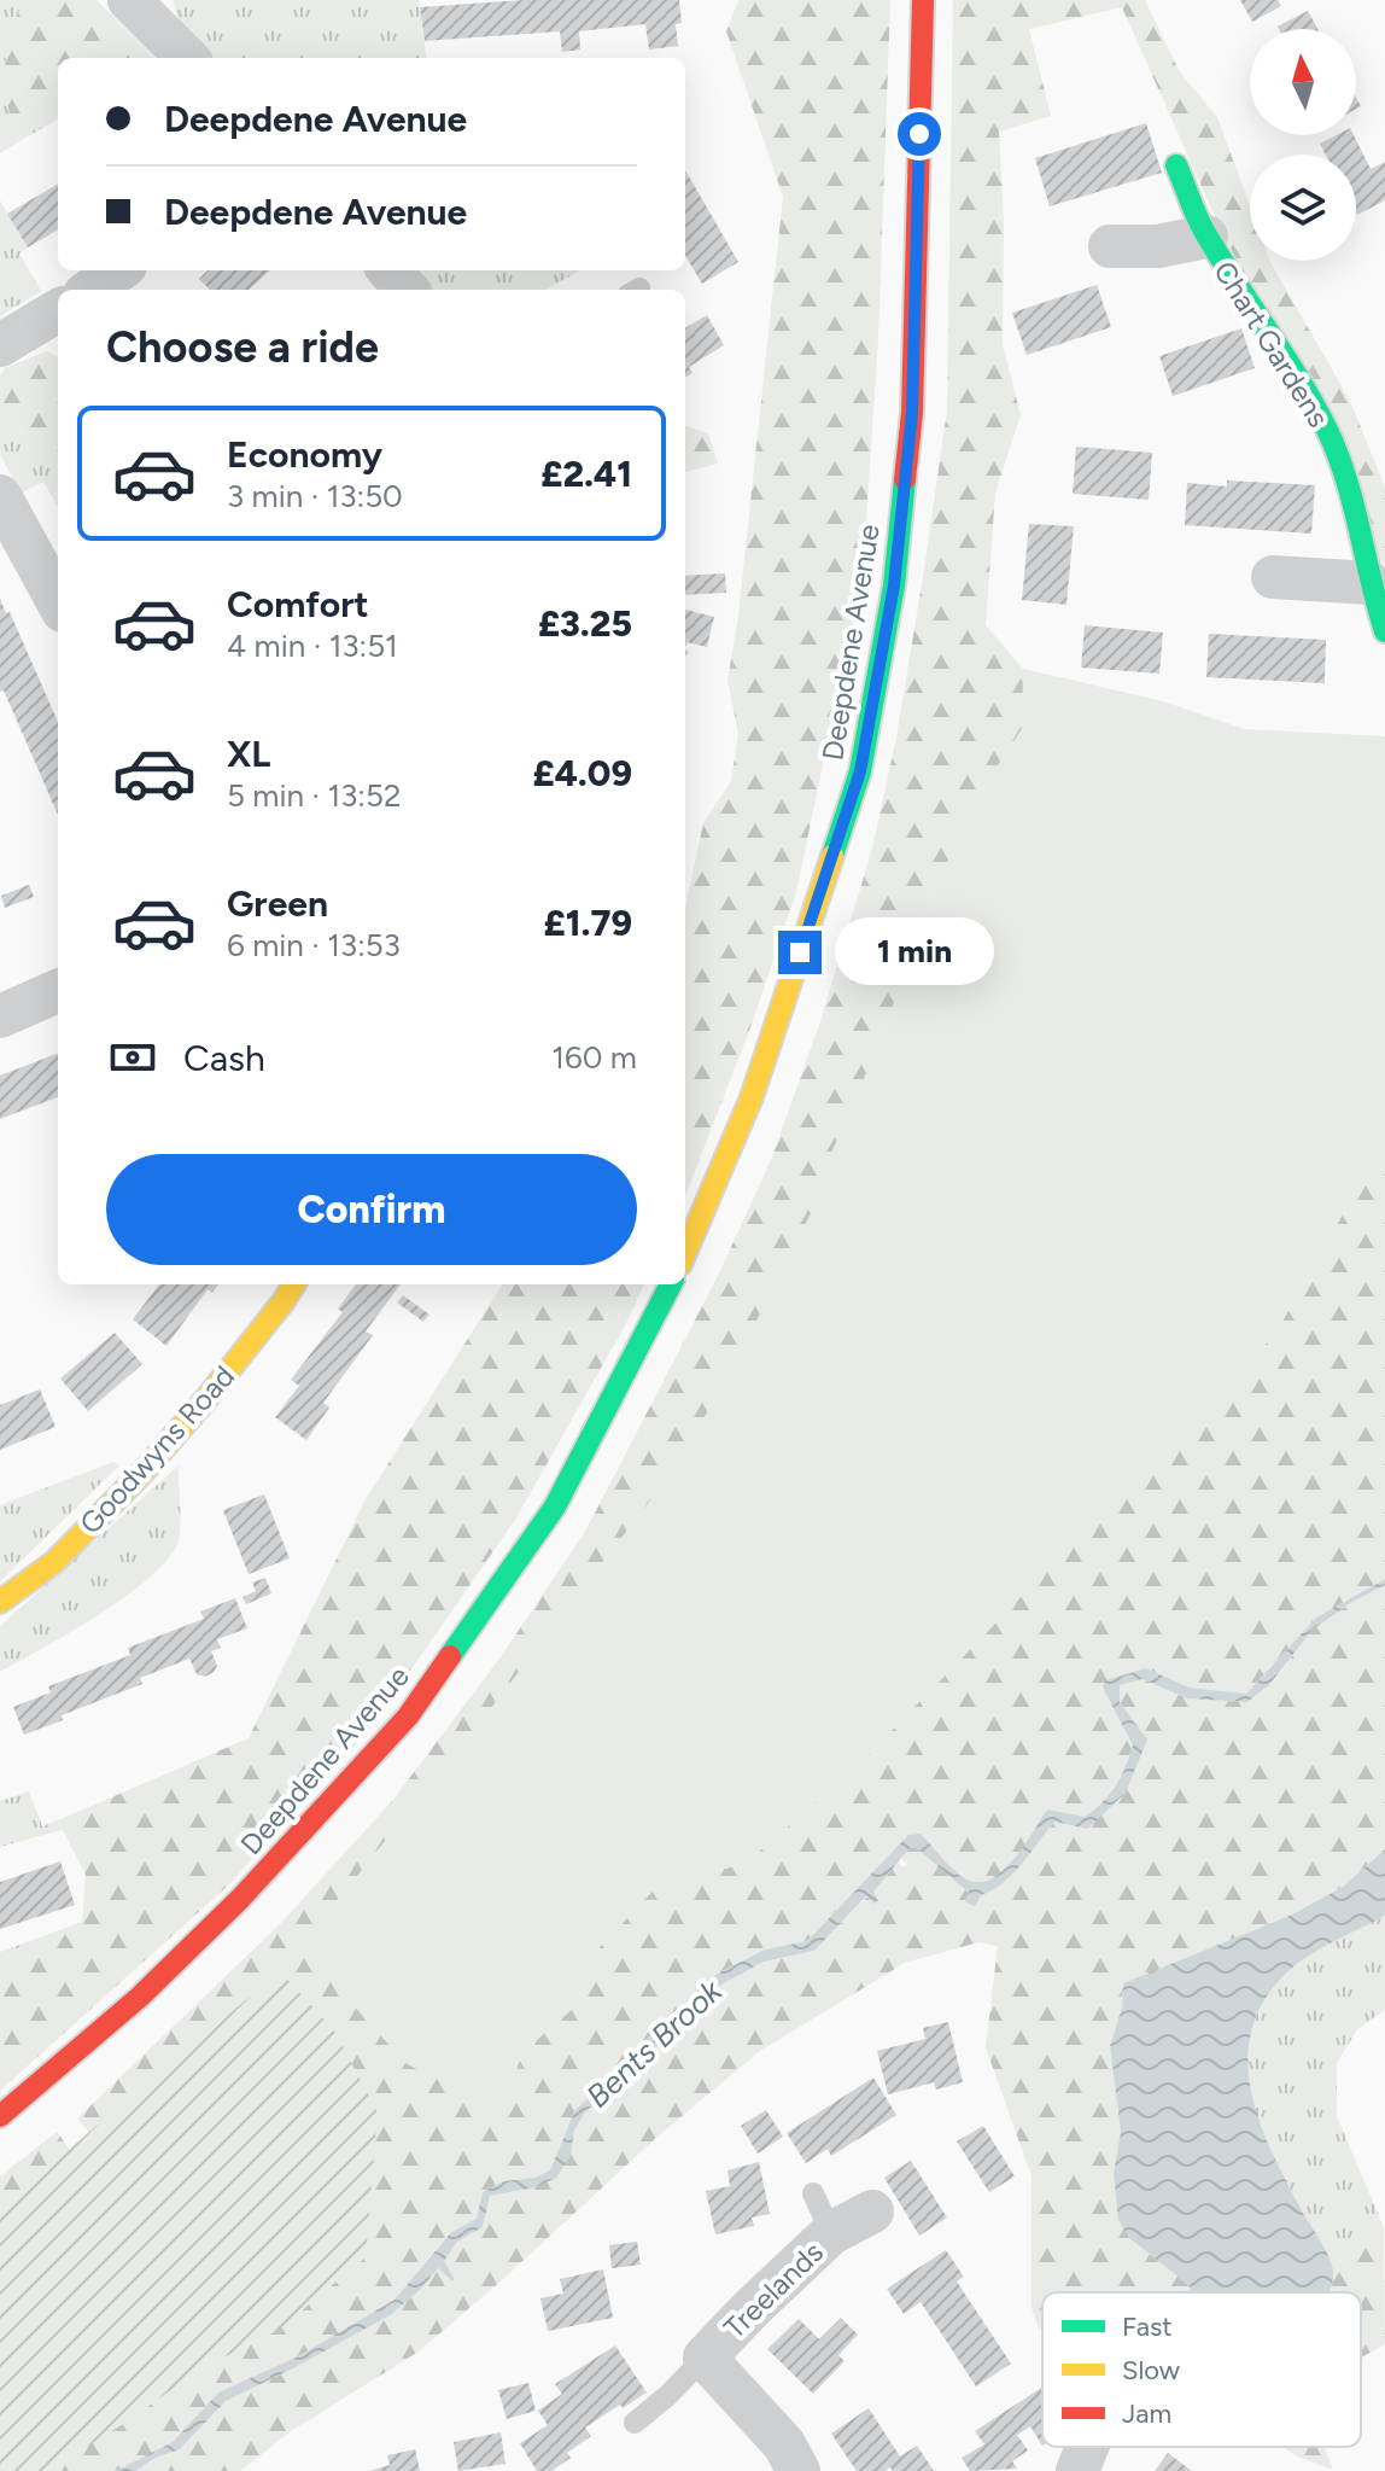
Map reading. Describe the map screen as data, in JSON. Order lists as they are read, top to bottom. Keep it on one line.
{"streets":{"main road":["Chart Gardens","Deepdene Avenue","Goodwyns Road"],"street":["Treelands"]},"water":["Bents Brook"],"legend":["Fast","Slow","Jam"],"north":"top","page":{"banner":["Deepdene Avenue","Deepdene Avenue"],"heading":"Choose a ride","list":[{"name":"Economy","note":"3 min · 13:50","value":"£2.41"},{"name":"Comfort","note":"4 min · 13:51","value":"£3.25"},{"name":"XL","note":"5 min · 13:52","value":"£4.09"},{"name":"Green","note":"6 min · 13:53","value":"£1.79"}],"bubble":"1 min","pay":["Cash","160 m"],"buttons":"Confirm"}}
